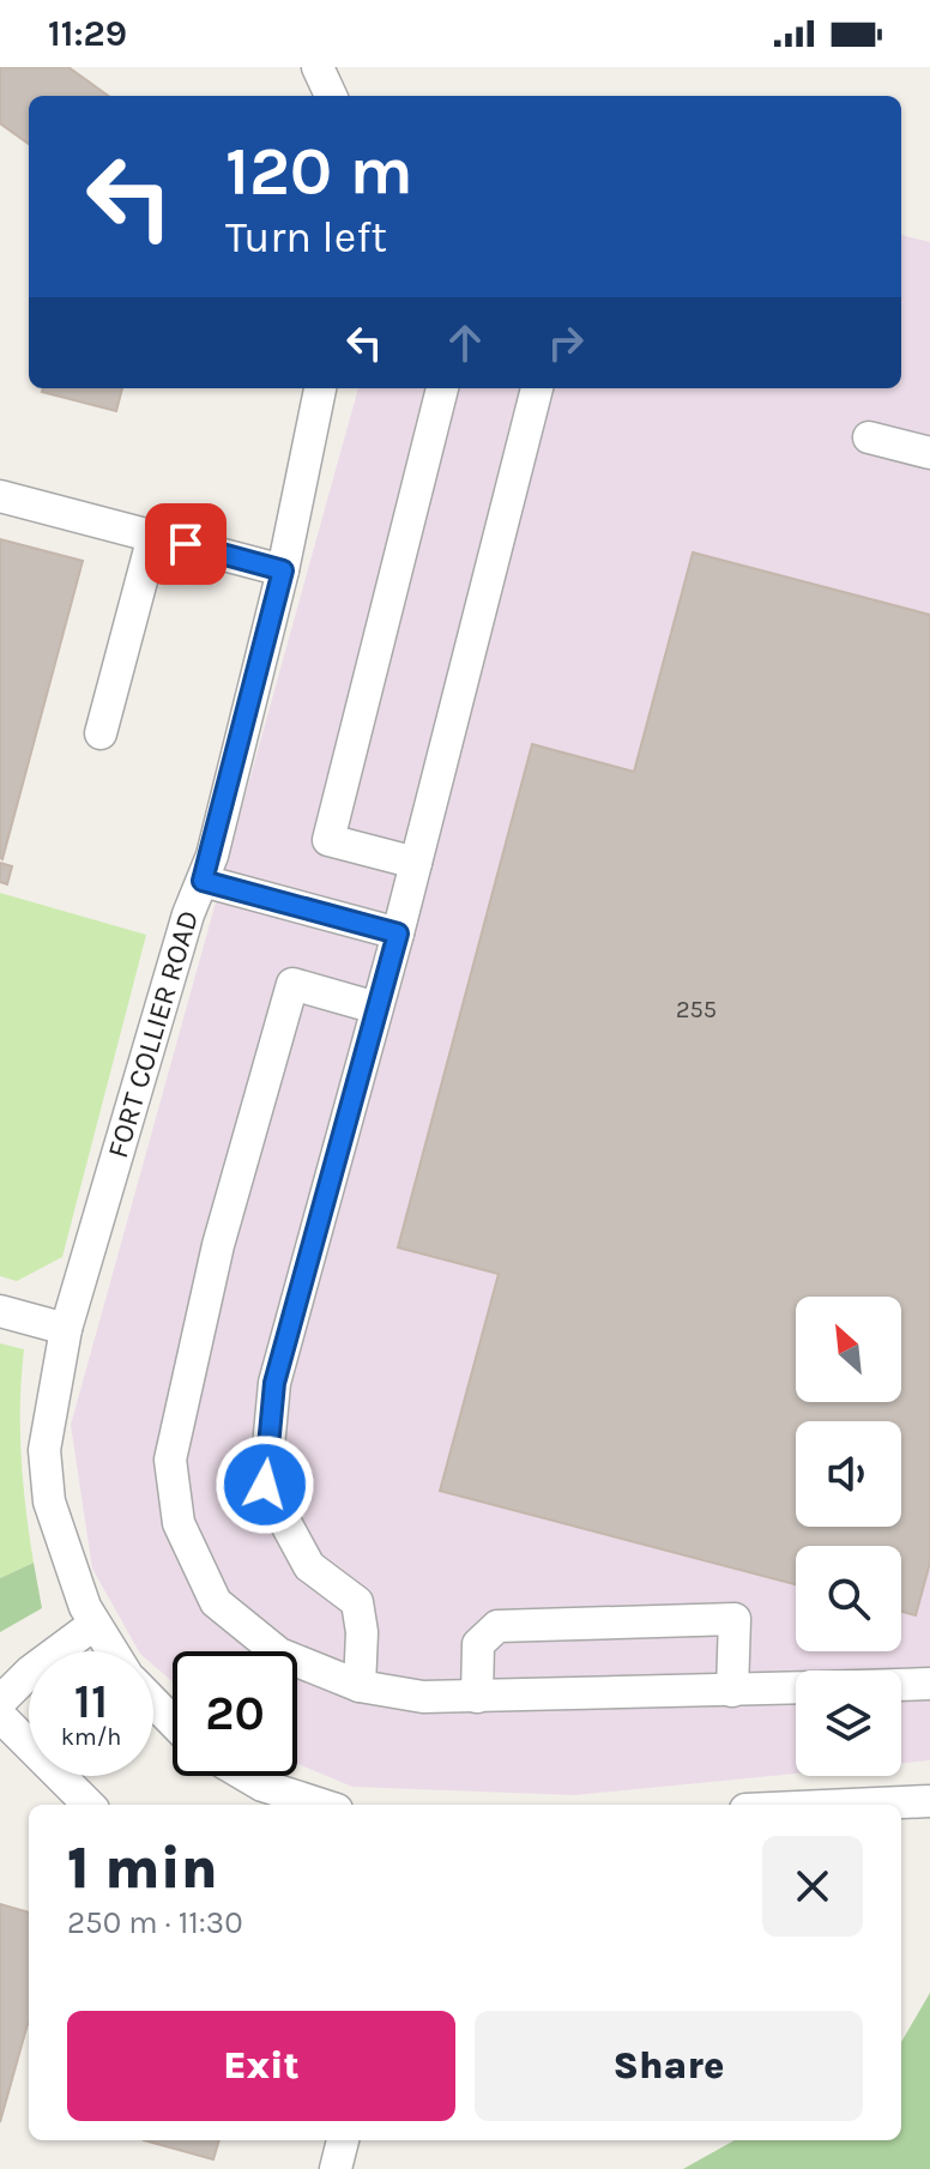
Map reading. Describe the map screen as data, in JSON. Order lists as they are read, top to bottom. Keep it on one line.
{"streets":{"street":["FORT COLLIER ROAD"]},"house_numbers":["255"],"north":"top left","page":{"status":"11:29","turn":["120 m","Turn left"],"speed":"11 km/h","limit":"20","heading":["1 min","250 m · 11:30"],"buttons":["Exit","Share"]}}
